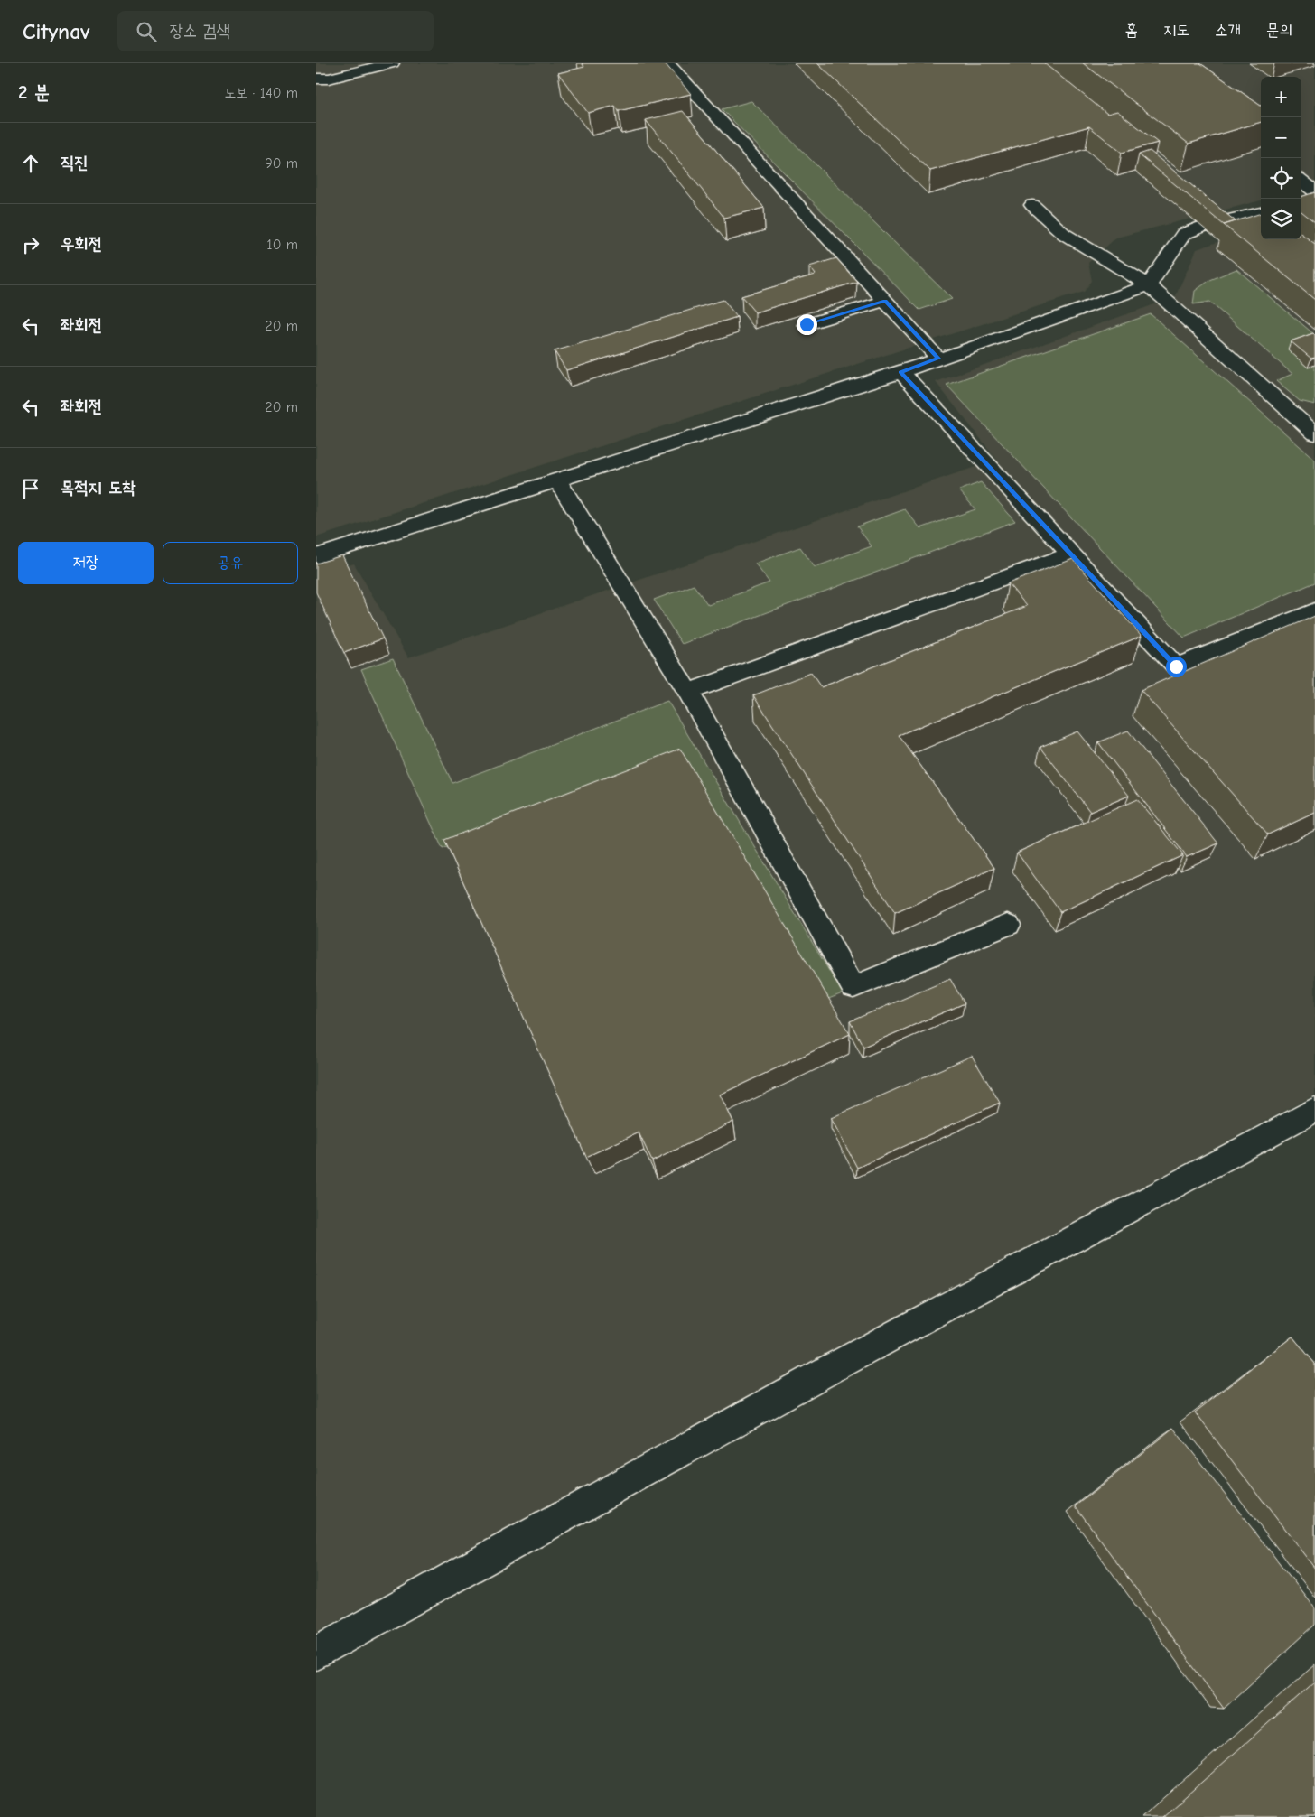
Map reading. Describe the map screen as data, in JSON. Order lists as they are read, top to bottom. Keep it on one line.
{"page":{"header":"Citynav","search":"장소 검색","nav":["홈","지도","소개","문의"],"heading":["2 분","도보 · 140 m"],"map_buttons":["+","−"],"list":[["직진","90 m"],["우회전","10 m"],["좌회전","20 m"],["좌회전","20 m"],"목적지 도착"],"buttons":["저장","공유"]}}
